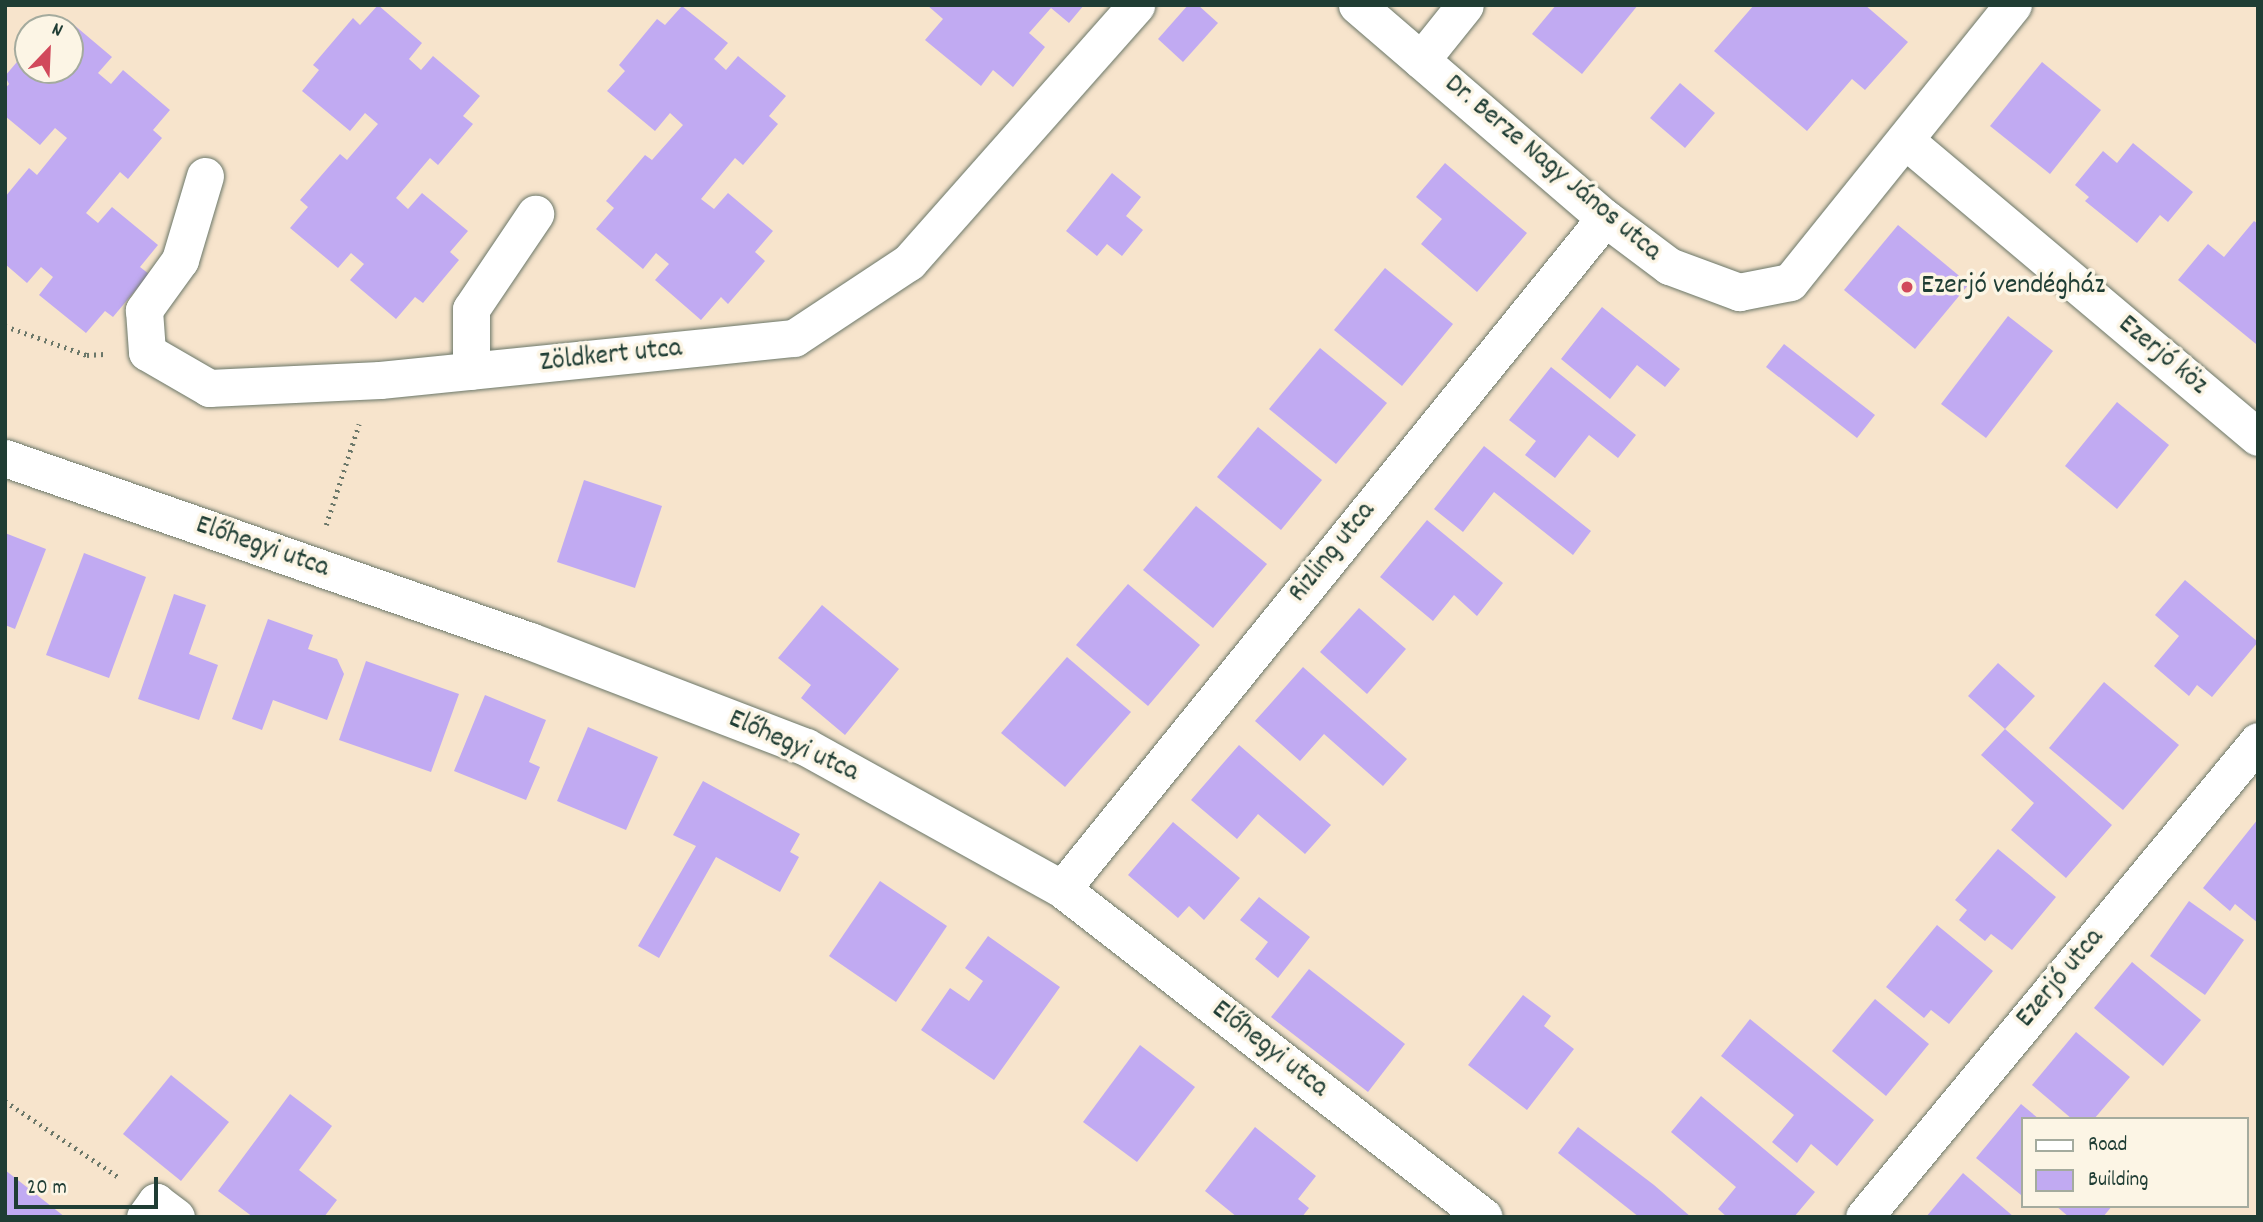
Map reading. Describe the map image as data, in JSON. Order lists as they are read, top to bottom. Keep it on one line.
{"streets":{"street":["Dr. Berze Nagy János utca","Ezerjó köz","Zöldkert utca","Előhegyi utca","Rizling utca","Ezerjó utca"]},"crossings":[["Dr. Berze Nagy János utca","Ezerjó köz"],["Dr. Berze Nagy János utca","Rizling utca"],["Előhegyi utca","Rizling utca"]],"places":["Ezerjó vendégház"],"legend":["Road","Building"],"scale_bar":"20 m","north":"top right"}
